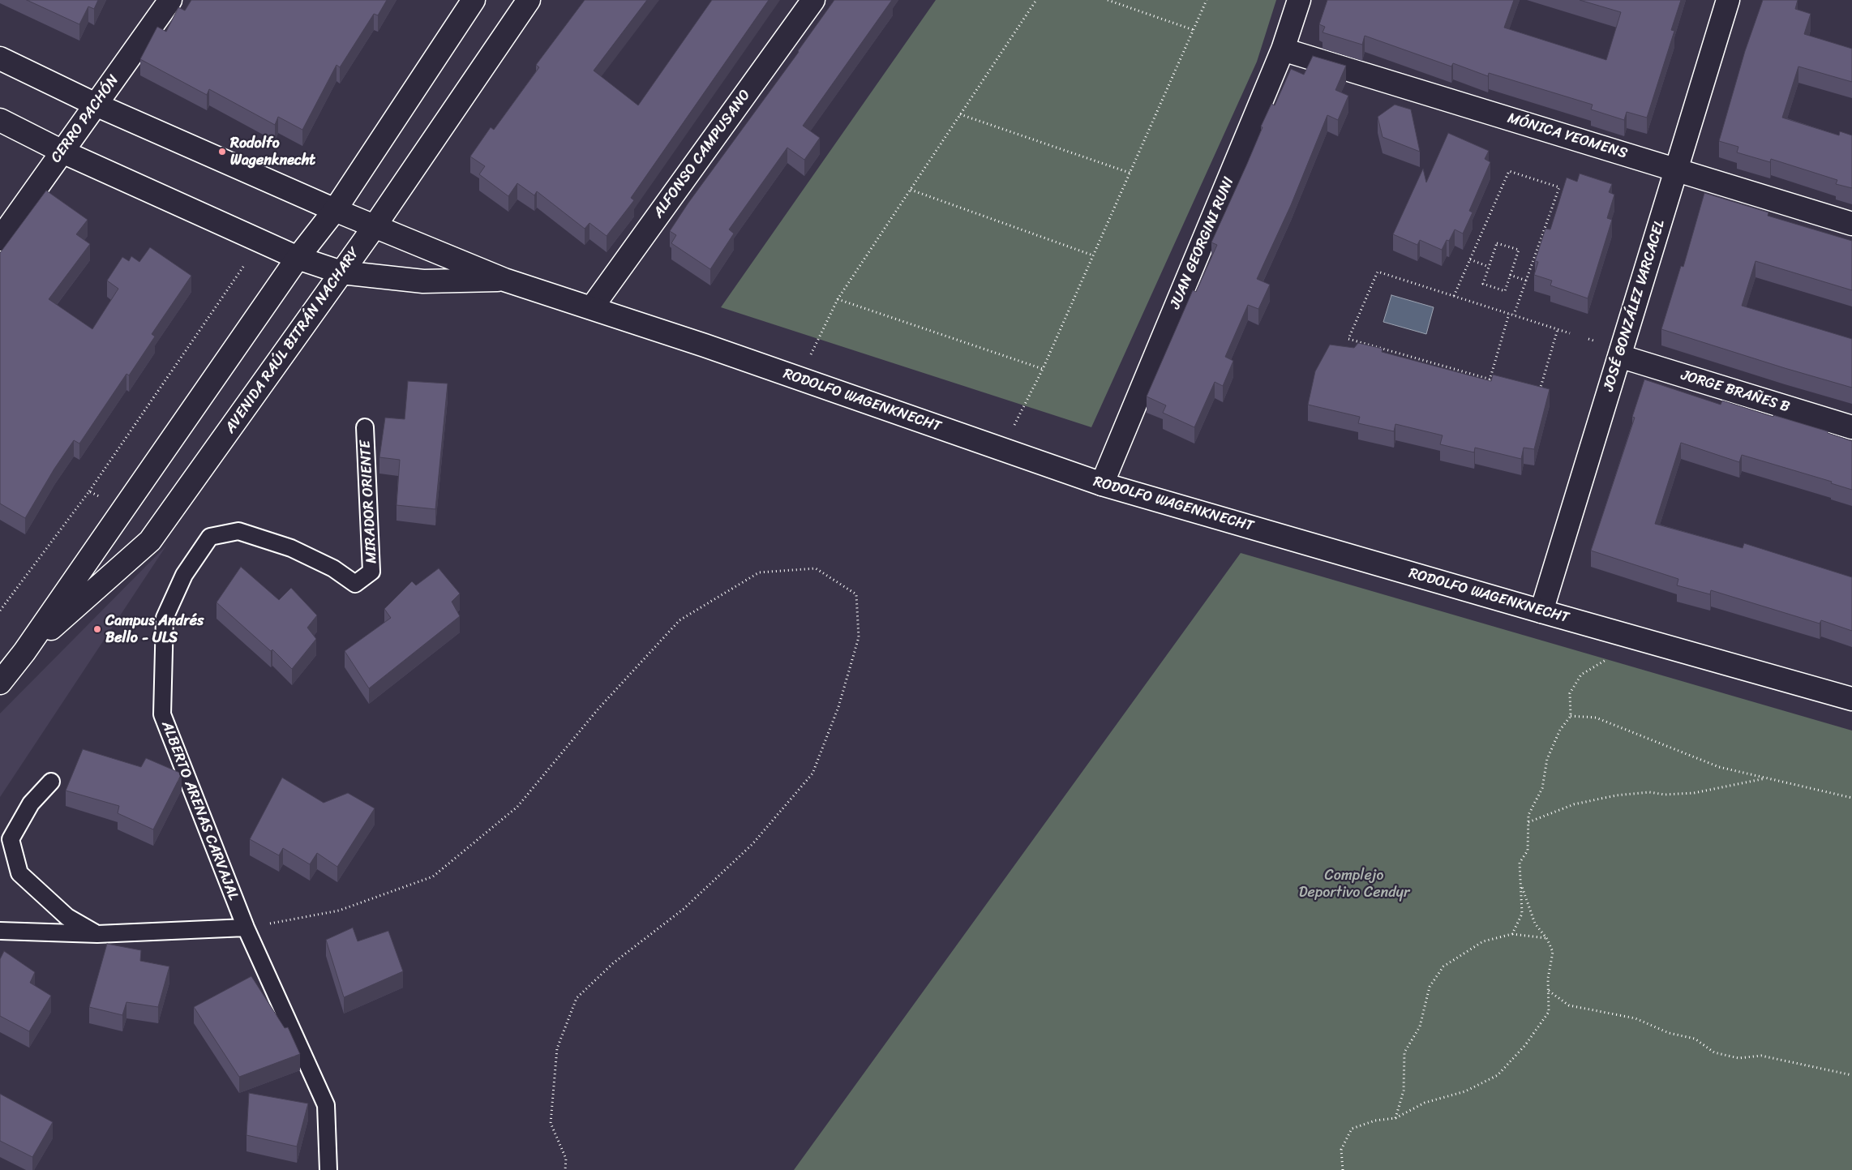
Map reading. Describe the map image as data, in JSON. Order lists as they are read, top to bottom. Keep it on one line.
{"streets":{"street":["CERRO PACHÓN","MÓNICA YEOMENS","ALFONSO CAMPUSANO","JUAN GEORGINI RUNI","JOSÉ GONZÁLEZ VARCACEL","AVENIDA RAÚL BITRÁN NACHARY","JORGE BRAÑES B","RODOLFO WAGENKNECHT"],"lane":["MIRADOR ORIENTE","ALBERTO ARENAS CARVAJAL"]},"crossings":[["CERRO PACHÓN","RODOLFO WAGENKNECHT"],["MÓNICA YEOMENS","JUAN GEORGINI RUNI"],["MÓNICA YEOMENS","JOSÉ GONZÁLEZ VARCACEL"],["ALFONSO CAMPUSANO","RODOLFO WAGENKNECHT"],["JUAN GEORGINI RUNI","RODOLFO WAGENKNECHT"],["JOSÉ GONZÁLEZ VARCACEL","JORGE BRAÑES B"],["JOSÉ GONZÁLEZ VARCACEL","RODOLFO WAGENKNECHT"],["AVENIDA RAÚL BITRÁN NACHARY","RODOLFO WAGENKNECHT"],["MIRADOR ORIENTE","ALBERTO ARENAS CARVAJAL"]],"parks":["Complejo Deportivo Cendyr"],"places":["Rodolfo Wagenknecht","Campus Andrés Bello - ULS"]}
